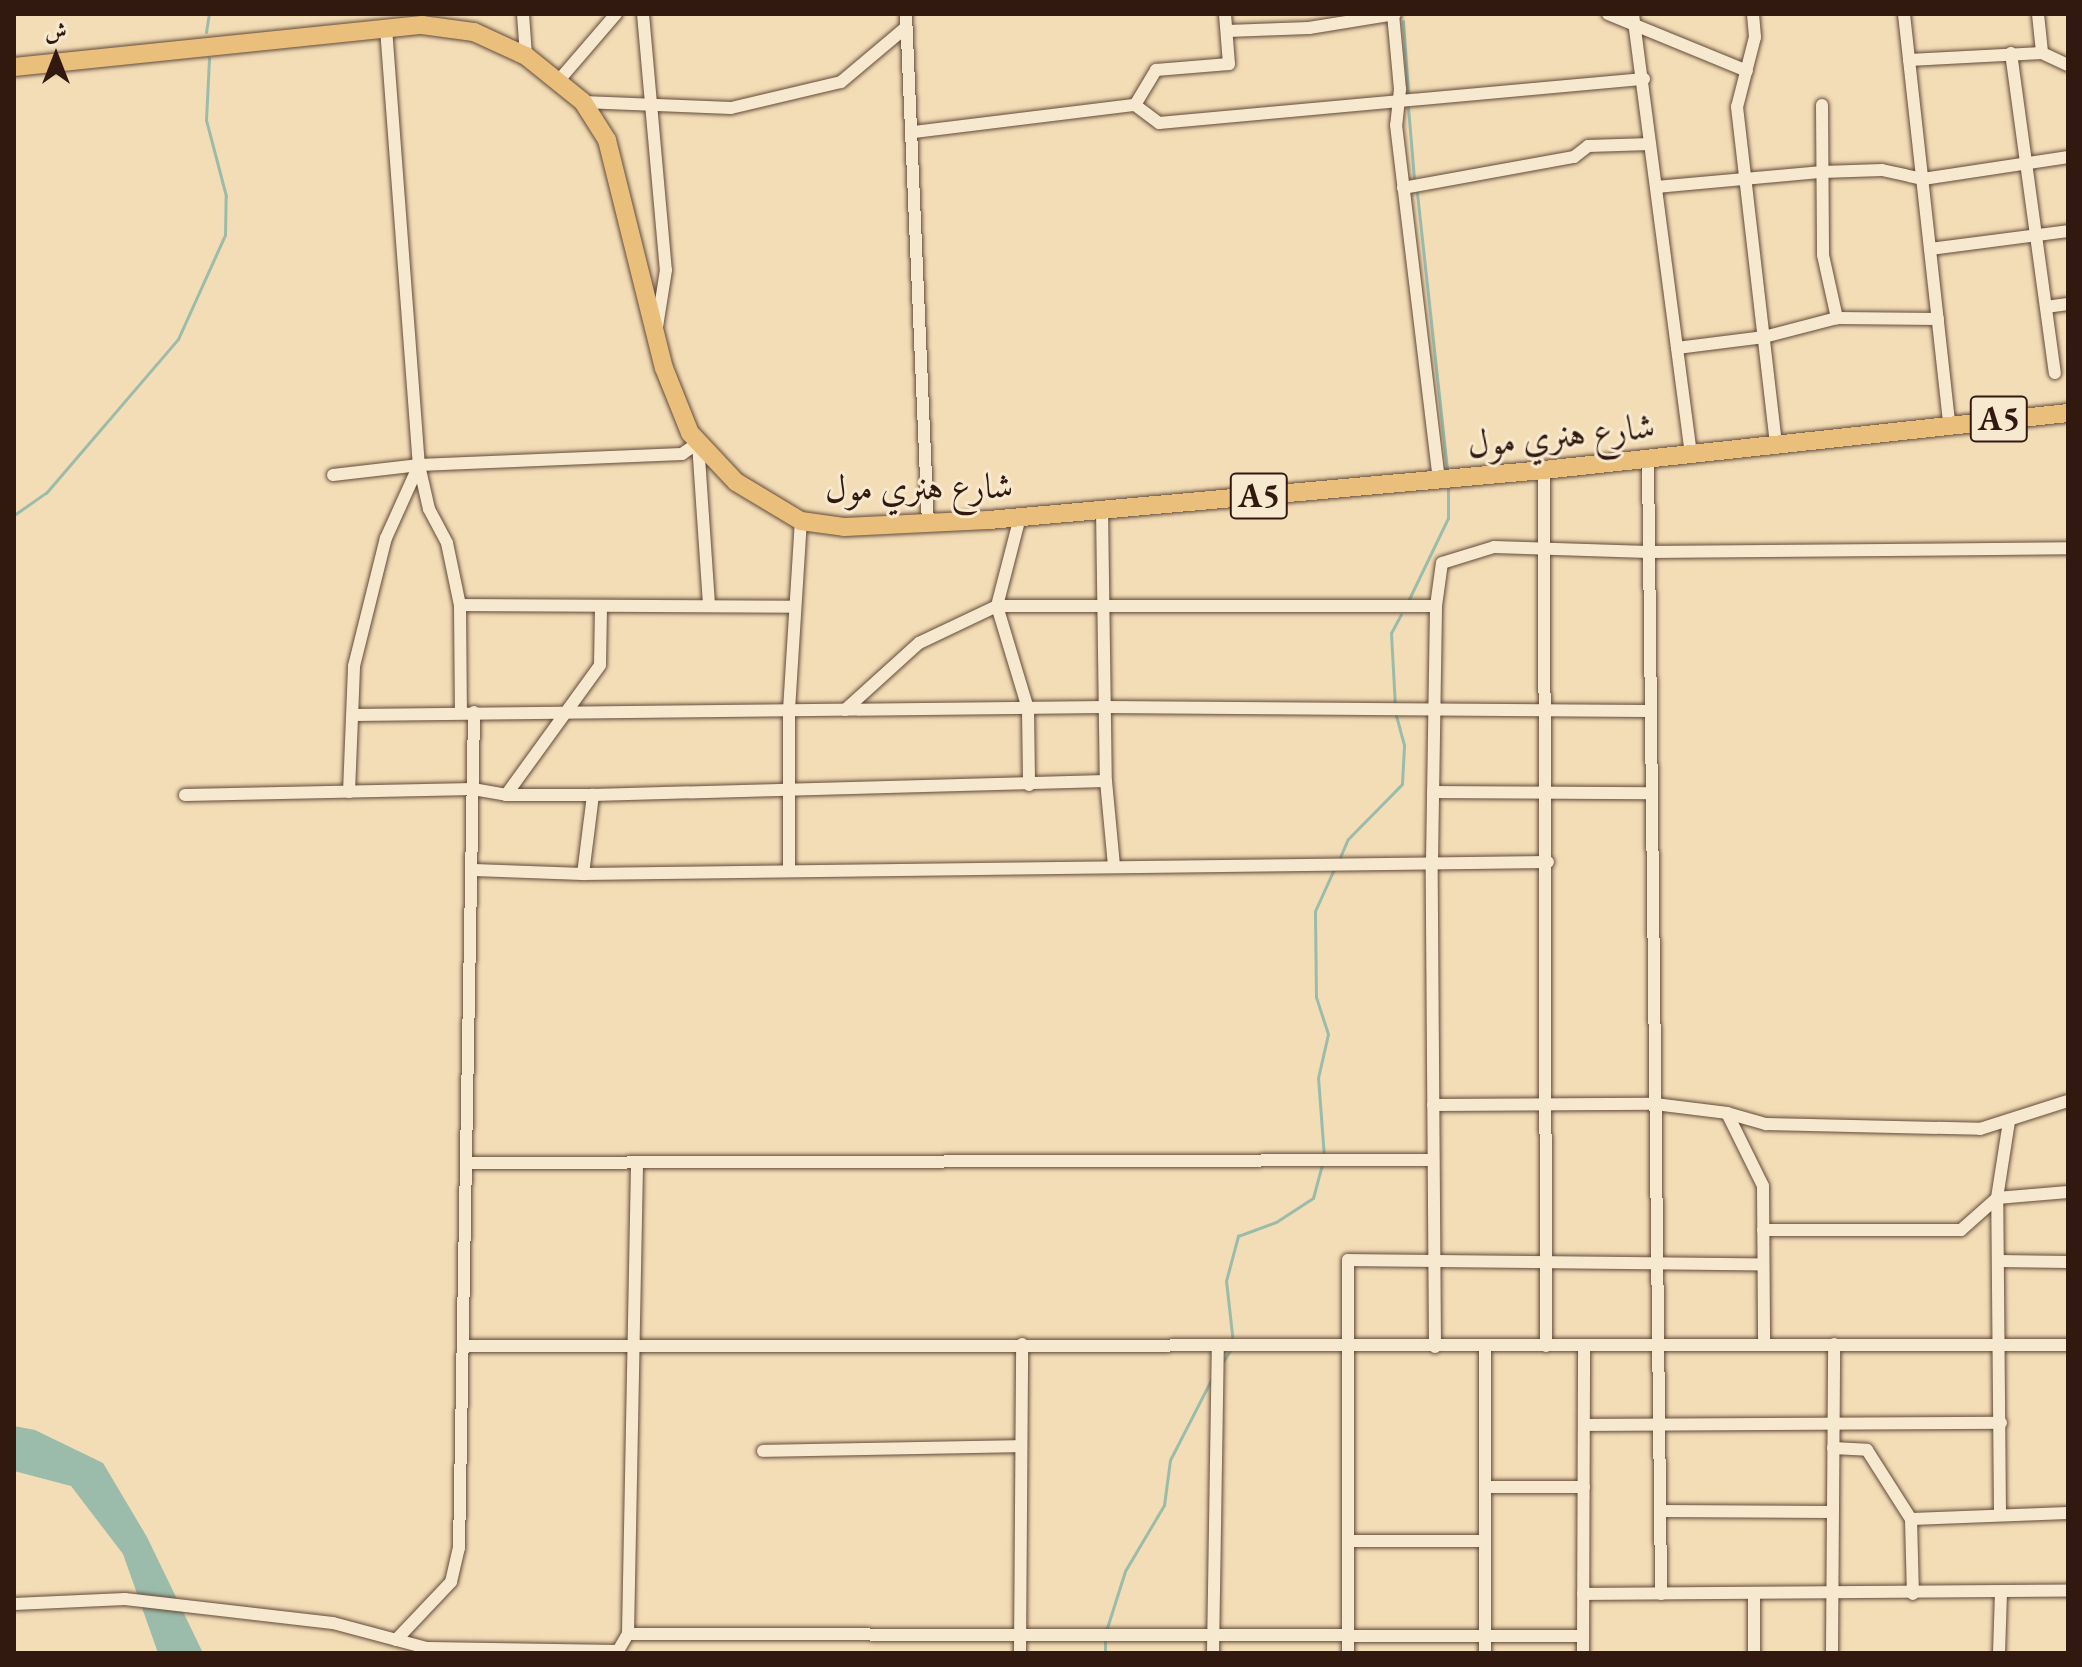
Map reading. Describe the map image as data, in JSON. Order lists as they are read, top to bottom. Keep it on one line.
{"streets":{"highway":["A5","شارع هنري مول"]},"crossings":[["A5","شارع هنري مول"]],"north":"top"}
